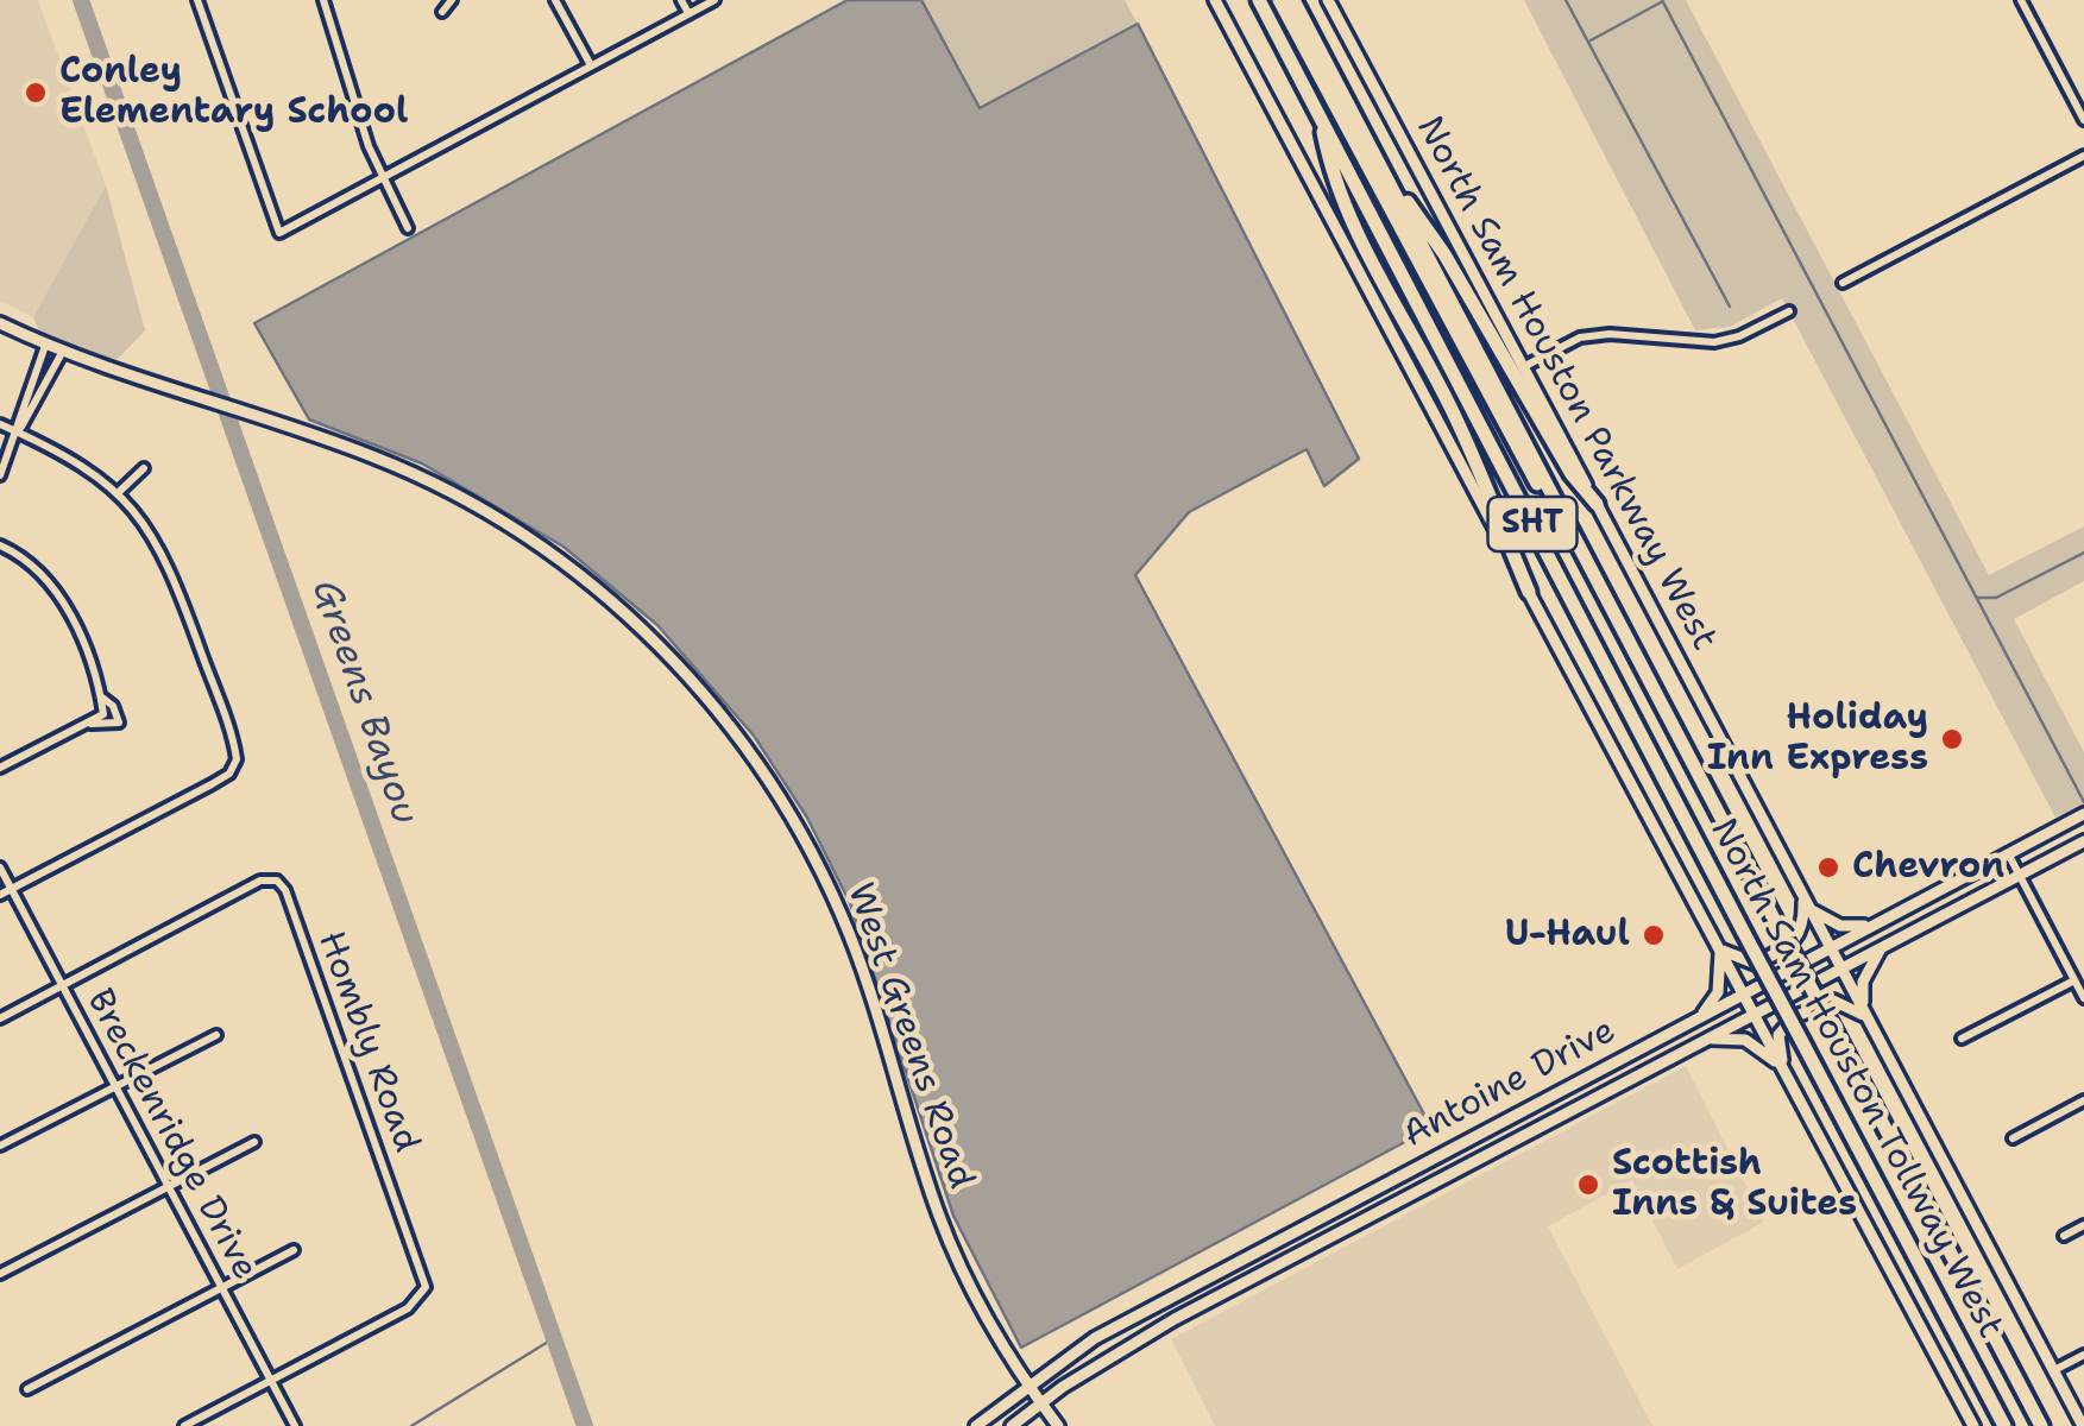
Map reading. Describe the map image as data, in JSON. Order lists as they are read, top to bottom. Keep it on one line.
{"streets":{"highway":["SHT","North Sam Houston Tollway West"],"main road":["North Sam Houston Parkway West","West Greens Road","Antoine Drive"],"street":["Hombly Road","Breckenridge Drive"]},"crossings":[["North Sam Houston Parkway West","Antoine Drive"],["West Greens Road","Antoine Drive"],["Hombly Road","Breckenridge Drive"]],"water":["Greens Bayou"],"places":["Conley Elementary School","Holiday Inn Express","Chevron","U-Haul","Scottish Inns & Suites"]}
